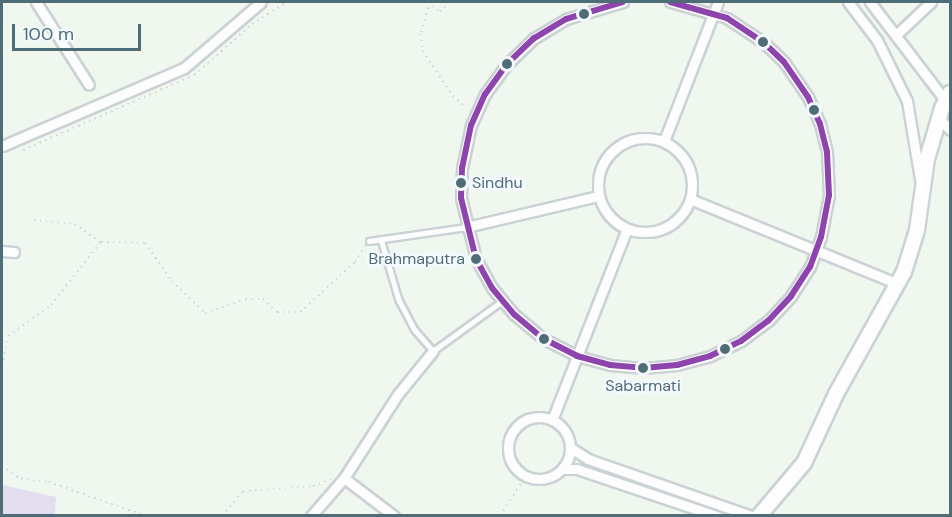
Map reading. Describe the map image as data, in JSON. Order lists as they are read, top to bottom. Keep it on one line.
{"places":["Sindhu","Brahmaputra","Sabarmati"],"scale_bar":"100 m"}
